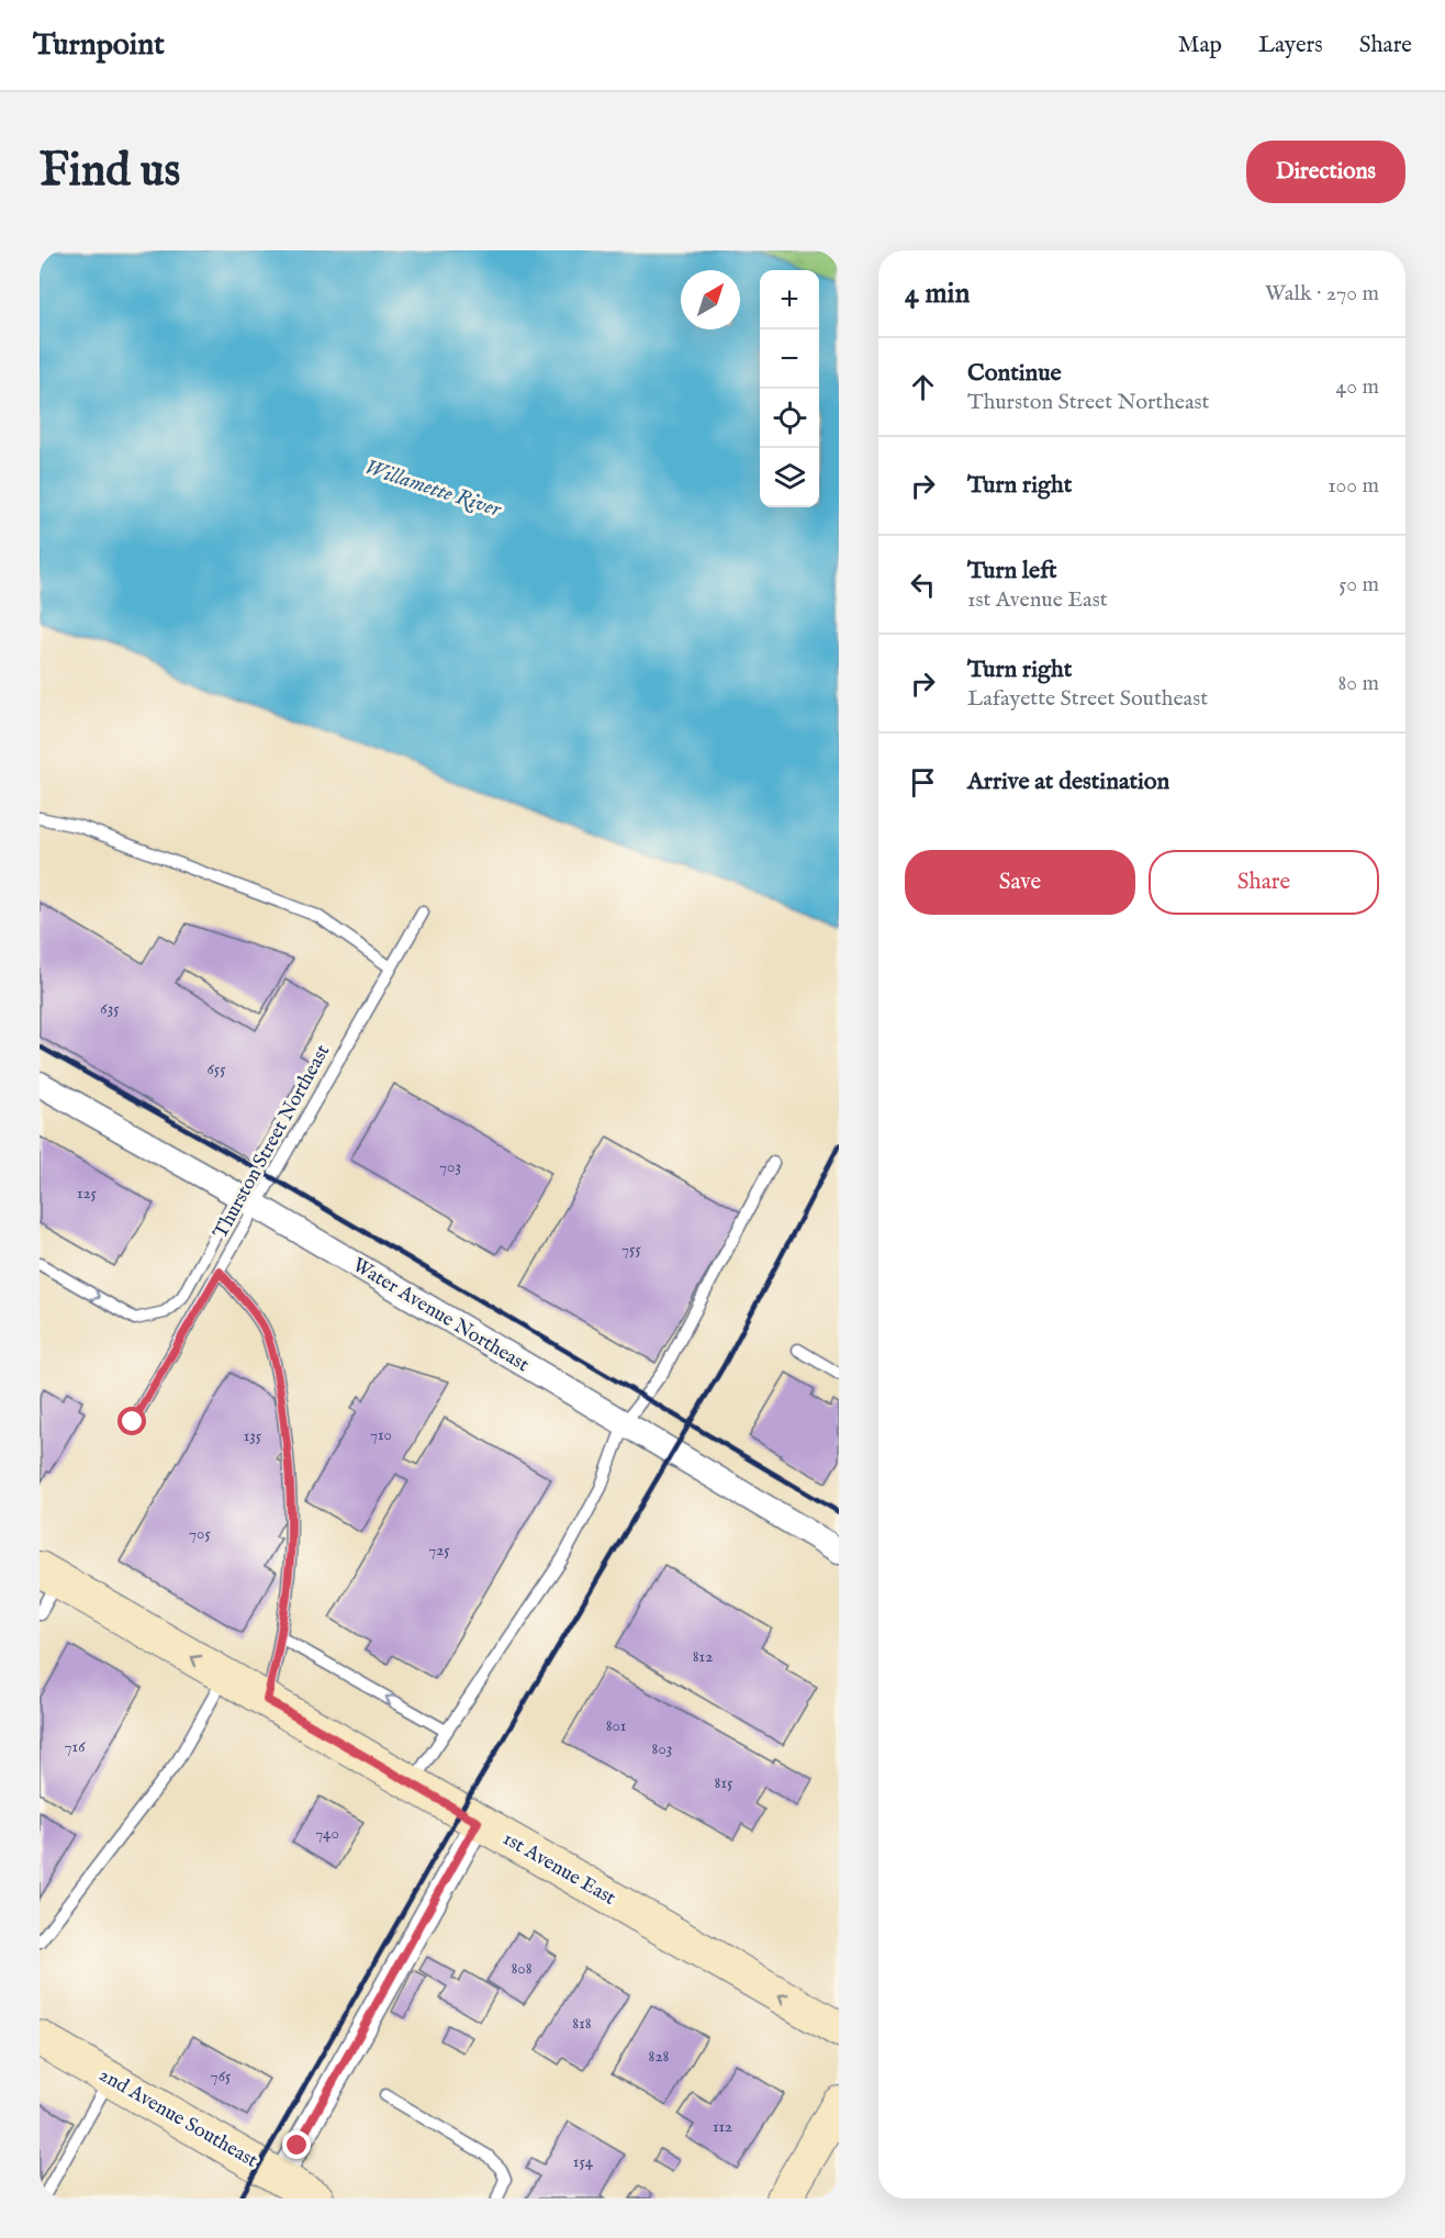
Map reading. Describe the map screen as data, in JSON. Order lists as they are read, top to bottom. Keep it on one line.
{"streets":{"main road":["1st Avenue East","2nd Avenue Southeast"],"street":["Water Avenue Northeast"],"lane":["Thurston Street Northeast"]},"crossings":[["Thurston Street Northeast","Water Avenue Northeast"]],"one_way":["1st Avenue East"],"water":["Willamette River"],"house_numbers":["635","655","703","125","755","710","135","705","725","812","801","716","803","815","740","808","818","828","765","112","154"],"north":"top right","page":{"header":"Turnpoint","nav":["Map","Layers","Share"],"buttons":["Directions",["Save","Share"]],"title":"Find us","heading":["4 min","Walk · 270 m"],"map_buttons":["+","−"],"list":[["Continue","Thurston Street Northeast","40 m"],["Turn right","100 m"],["Turn left","1st Avenue East","50 m"],["Turn right","Lafayette Street Southeast","80 m"],"Arrive at destination"]}}
